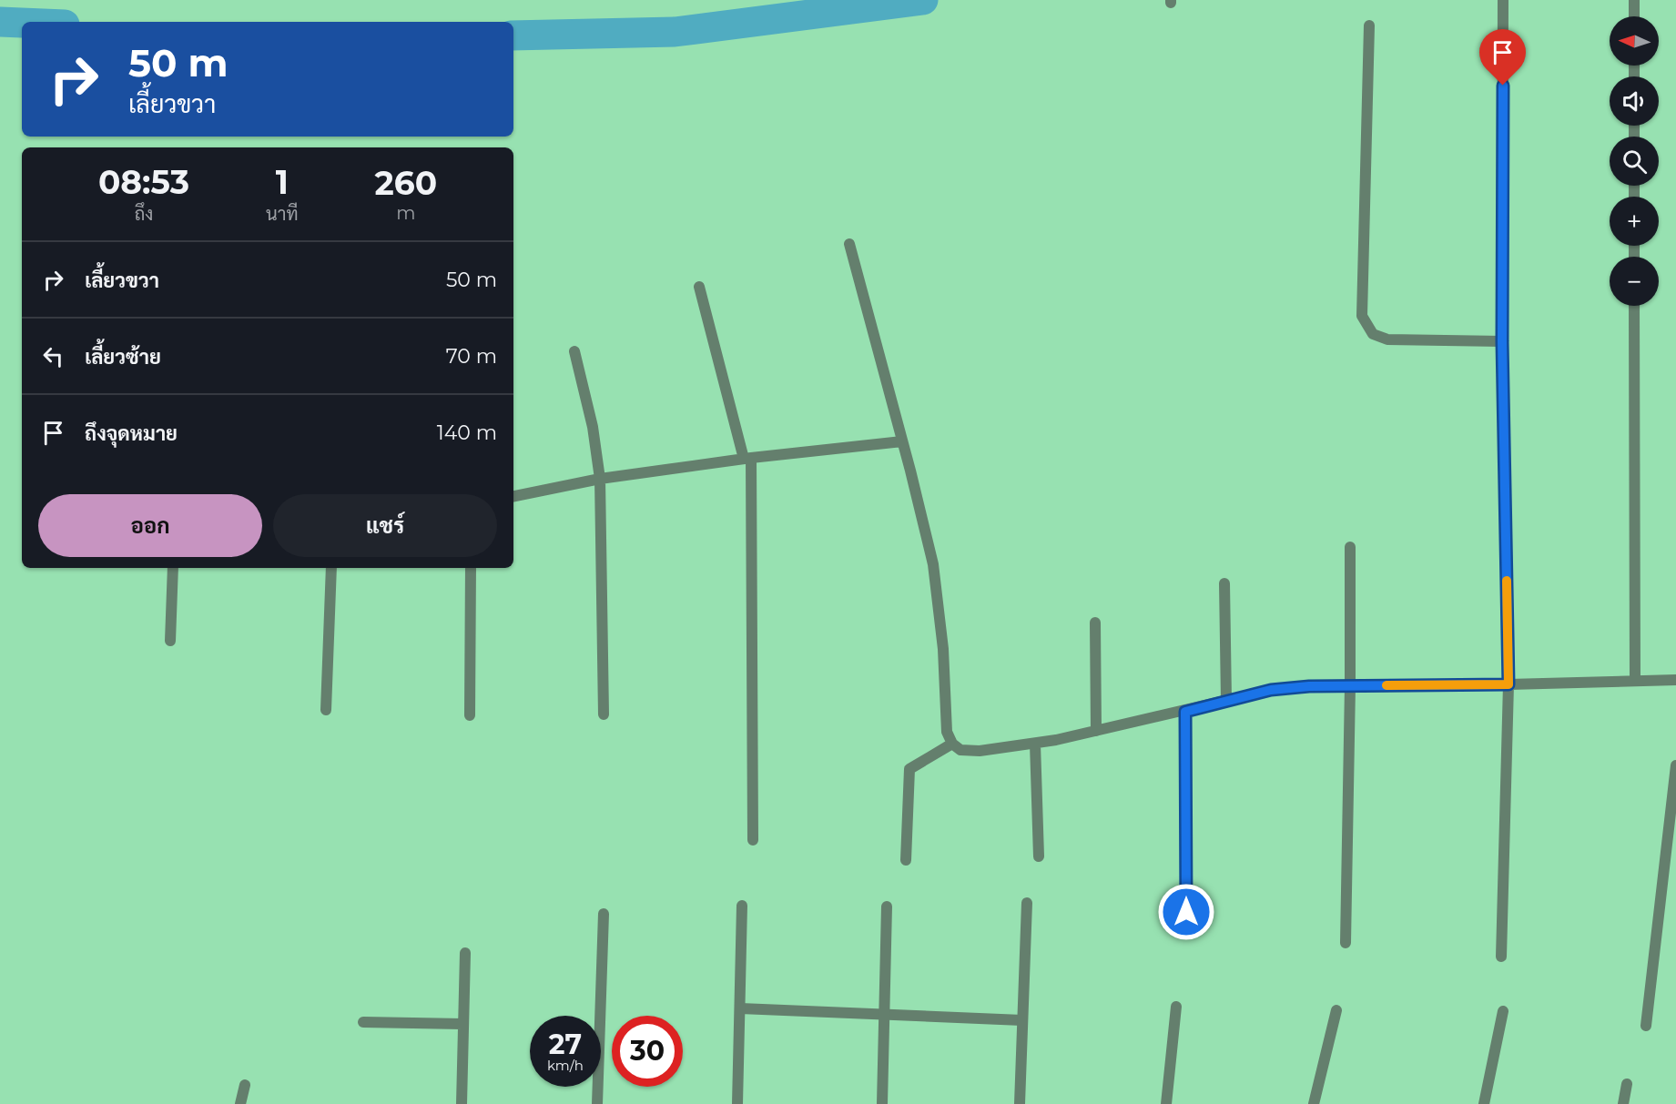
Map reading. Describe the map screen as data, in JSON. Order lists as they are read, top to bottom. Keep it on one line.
{"north":"left","page":{"map_buttons":["+","−"],"turn":["50 m","เลี้ยวขวา"],"eta":["08:53","ถึง","1","นาที","260","m"],"list":[{"name":"เลี้ยวขวา","value":"50 m"},{"name":"เลี้ยวซ้าย","value":"70 m"},{"name":"ถึงจุดหมาย","value":"140 m"}],"buttons":["ออก","แชร์"],"speed":"27 km/h","limit":"30"}}
